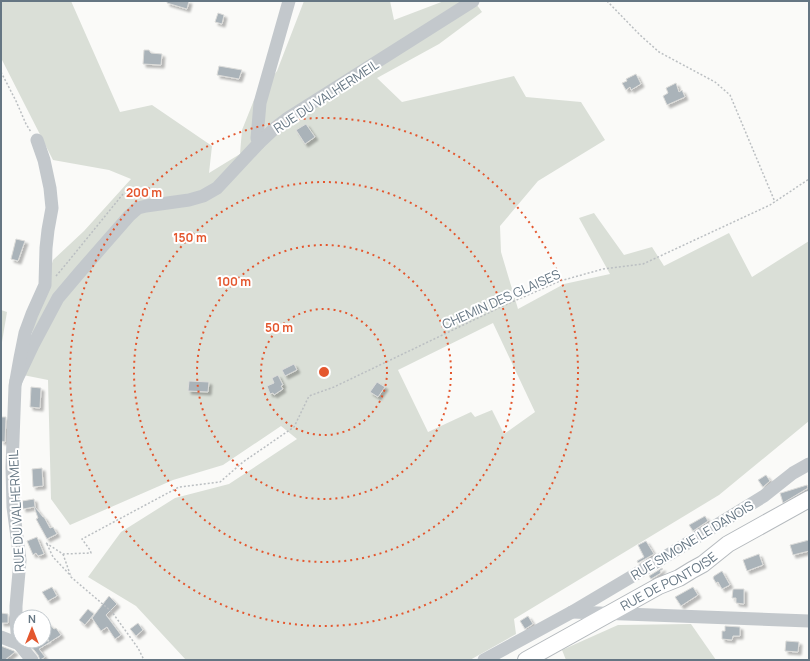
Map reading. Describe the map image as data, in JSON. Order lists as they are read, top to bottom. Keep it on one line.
{"streets":{"main road":["RUE DE PONTOISE"],"street":["RUE DU VALHERMEIL","RUE SIMONE LE DANOIS"],"path":["CHEMIN DES GLAISES"]},"north":"top","rings":["200 m","150 m","100 m","50 m"]}
